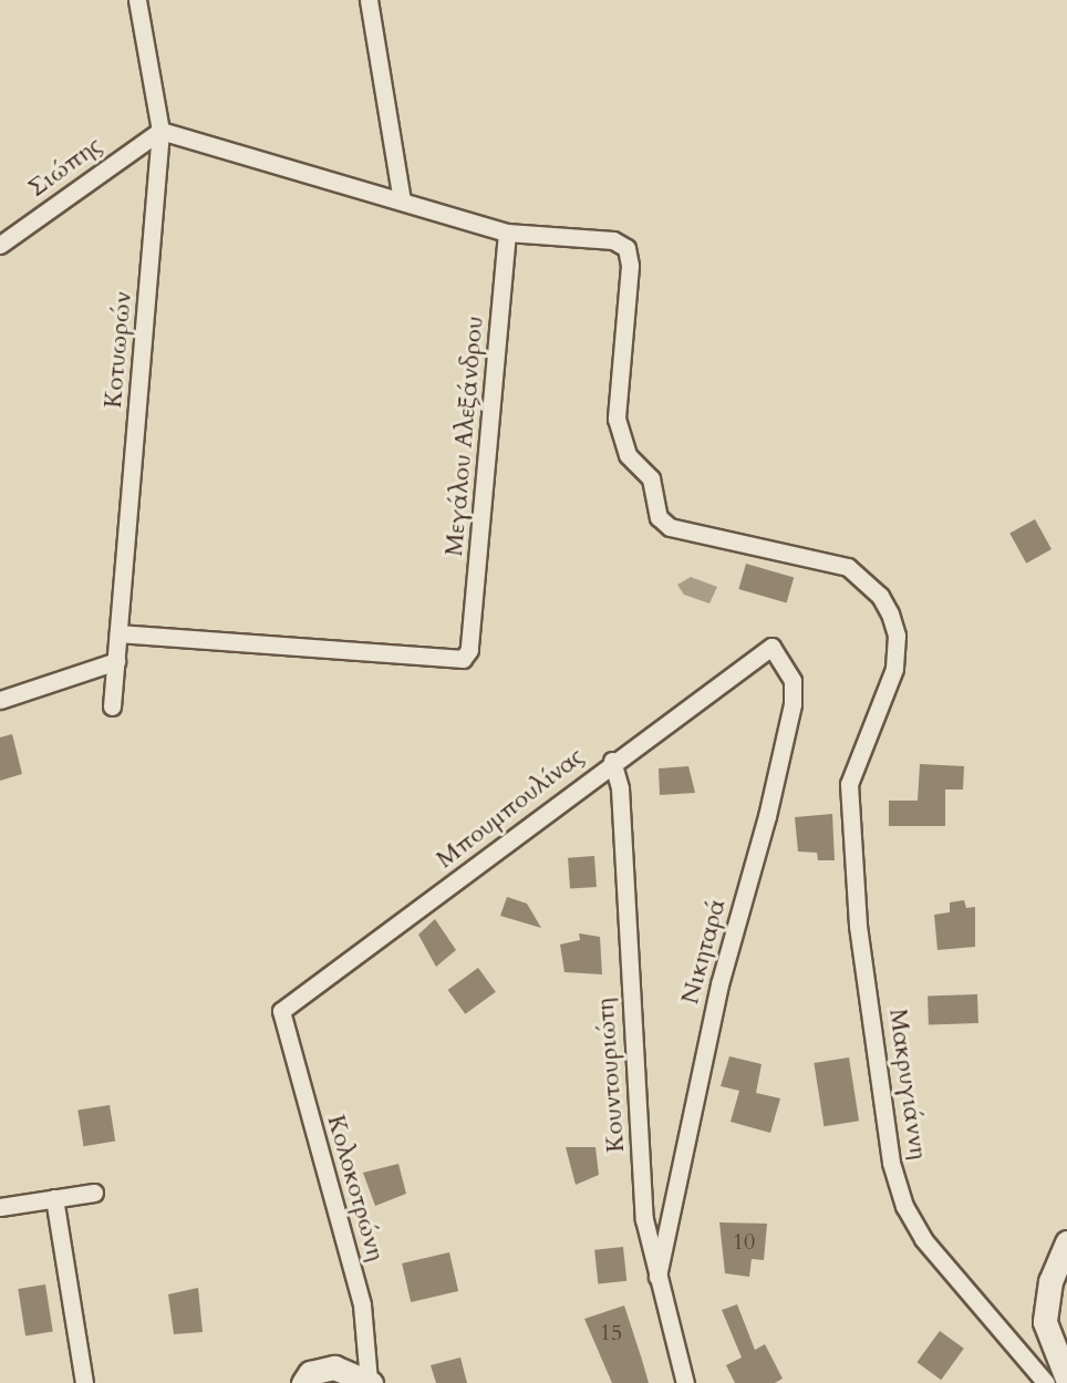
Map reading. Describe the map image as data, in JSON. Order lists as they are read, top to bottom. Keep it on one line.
{"streets":{"street":["Σιώπης","Κοτυωρών","Μεγάλου Αλεξάνδρου","Μπουμπουλίνας","Νικηταρά","Κουντουριώτη","Μακρυγιάννη","Κολοκοτρώνη"]},"crossings":[["Σιώπης","Κοτυωρών"],["Κοτυωρών","Μεγάλου Αλεξάνδρου"],["Μεγάλου Αλεξάνδρου","Μακρυγιάννη"],["Μπουμπουλίνας","Νικηταρά"],["Μπουμπουλίνας","Κουντουριώτη"],["Μπουμπουλίνας","Κολοκοτρώνη"],["Νικηταρά","Κουντουριώτη"]],"house_numbers":["10","15"]}
